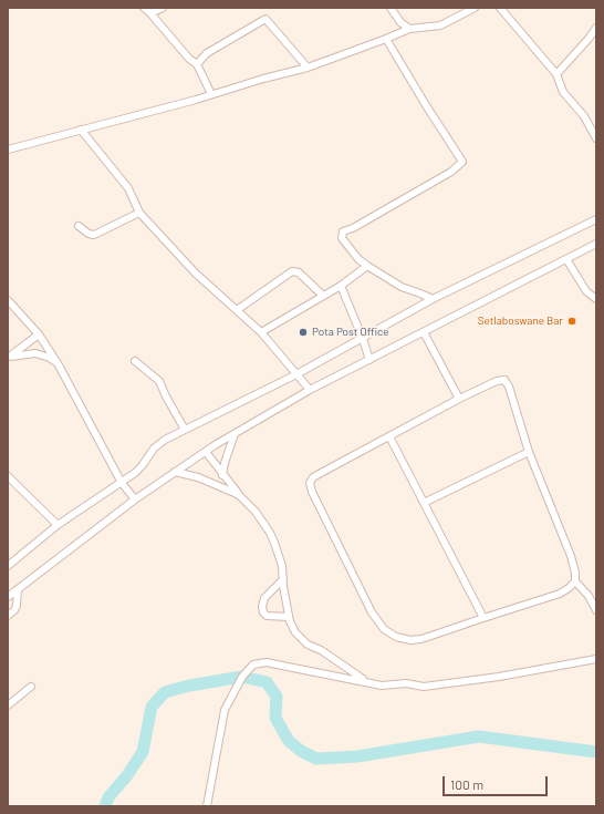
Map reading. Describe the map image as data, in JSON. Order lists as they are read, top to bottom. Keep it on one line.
{"places":["Setlaboswane Bar","Pota Post Office"],"scale_bar":"100 m"}
